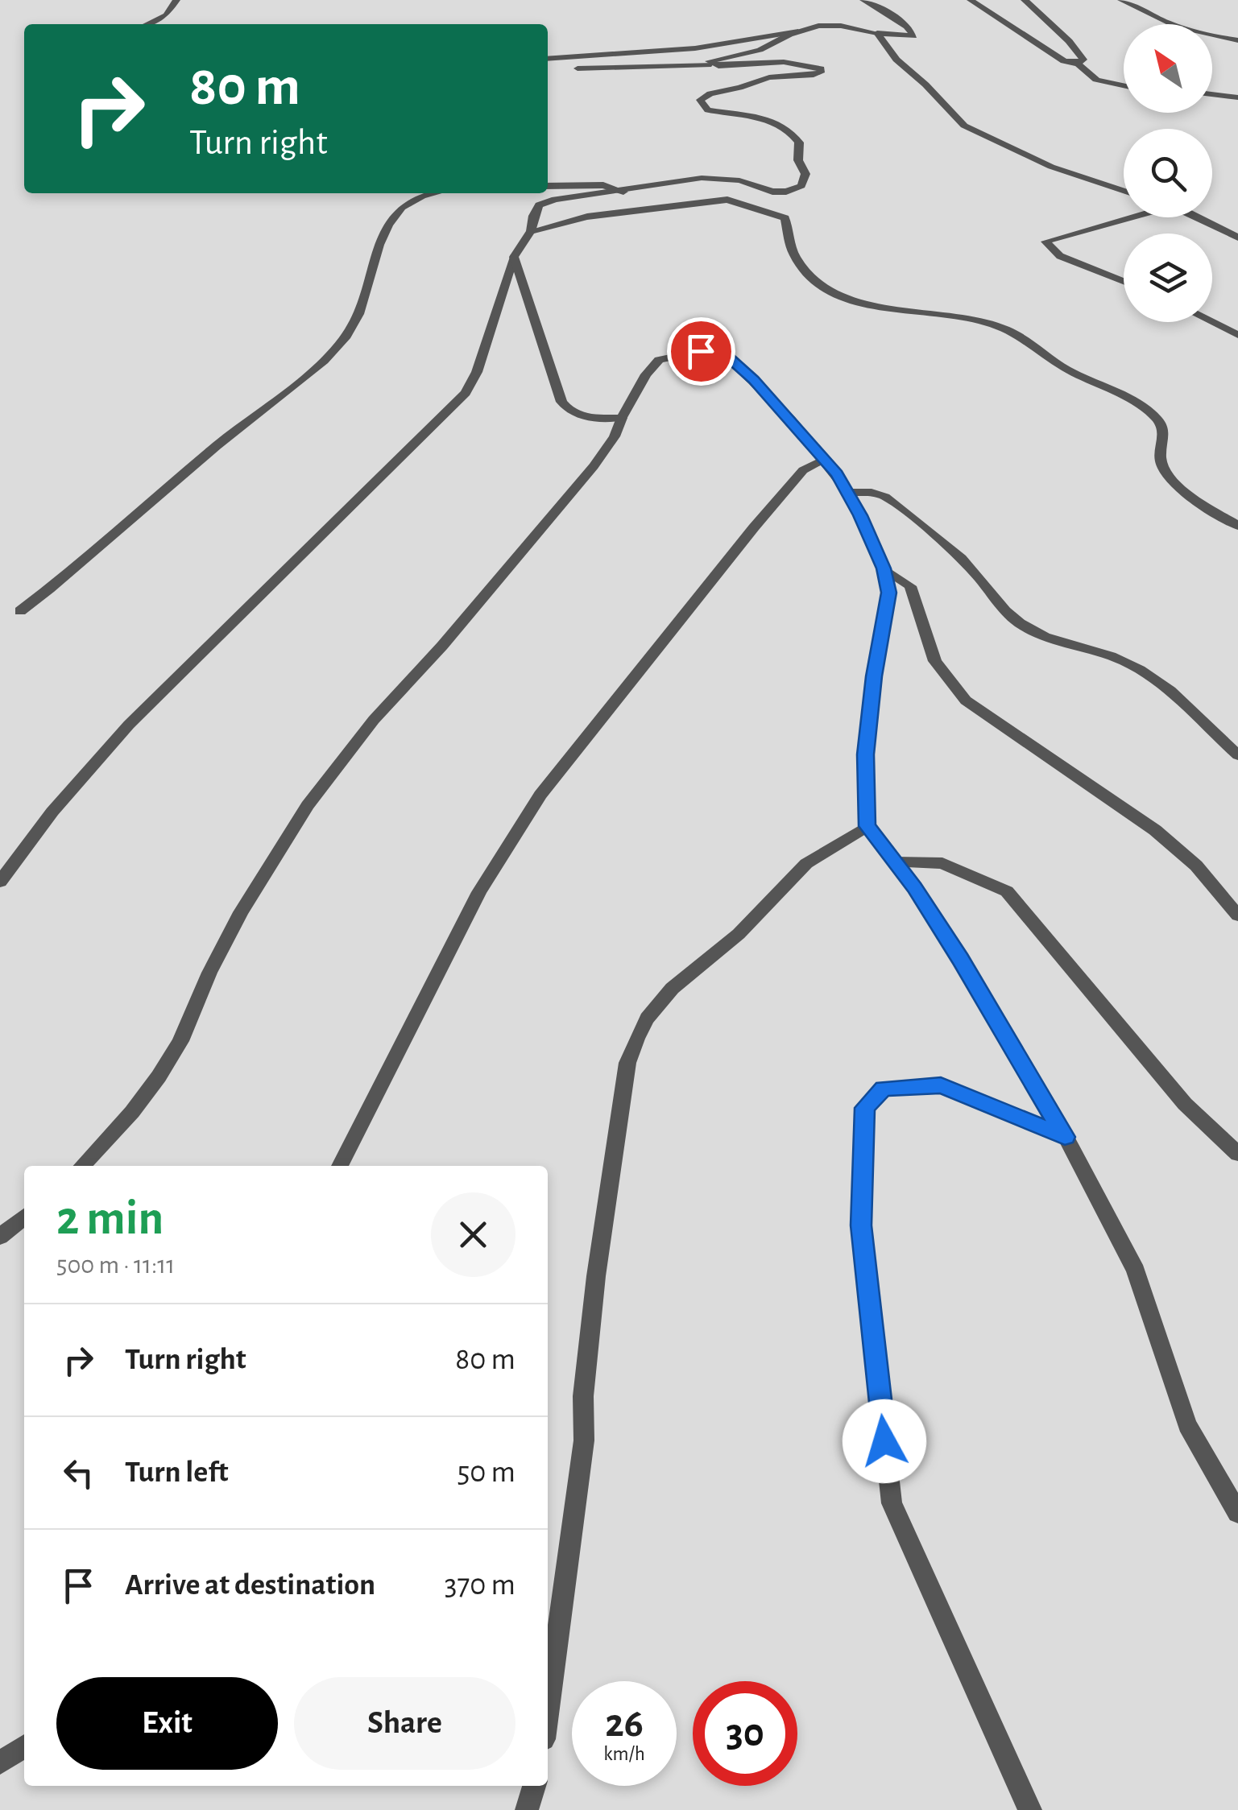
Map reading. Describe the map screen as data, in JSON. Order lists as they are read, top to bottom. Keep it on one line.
{"north":"top left","page":{"turn":["80 m","Turn right"],"heading":["2 min","500 m · 11:11"],"list":[{"name":"Turn right","value":"80 m"},{"name":"Turn left","value":"50 m"},{"name":"Arrive at destination","value":"370 m"}],"buttons":["Exit","Share"],"speed":"26 km/h","limit":"30"}}
